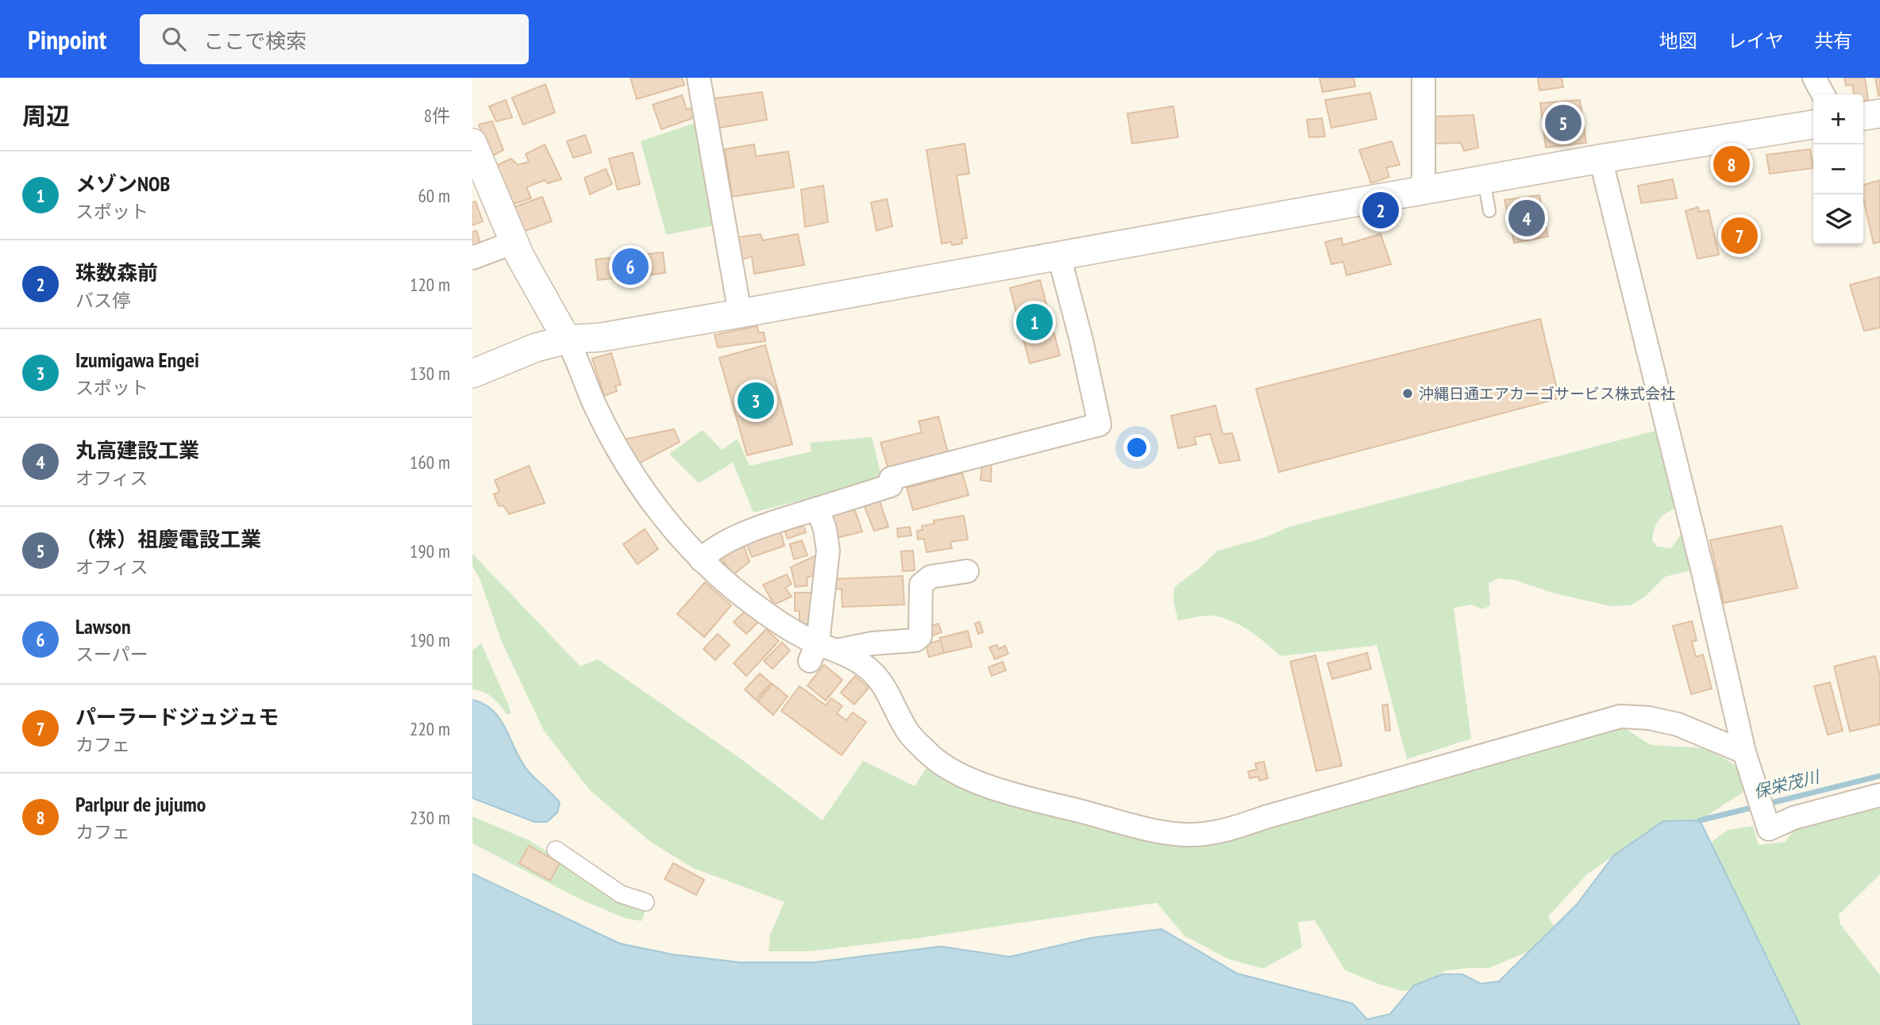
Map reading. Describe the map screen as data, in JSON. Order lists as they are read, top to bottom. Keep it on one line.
{"water":["保栄茂川"],"places":["沖縄日通エアカーゴサービス株式会社"],"page":{"header":"Pinpoint","search":"ここで検索","nav":["地図","レイヤ","共有"],"heading":["周辺","8件"],"map_buttons":["+","−"],"pins":["5","8","2","4","7","6","1","3"],"list":[{"mark":"1","name":"メゾンNOB","note":"スポット","value":"60 m"},{"mark":"2","name":"珠数森前","note":"バス停","value":"120 m"},{"mark":"3","name":"Izumigawa Engei","note":"スポット","value":"130 m"},{"mark":"4","name":"丸高建設工業","note":"オフィス","value":"160 m"},{"mark":"5","name":"（株）祖慶電設工業","note":"オフィス","value":"190 m"},{"mark":"6","name":"Lawson","note":"スーパー","value":"190 m"},{"mark":"7","name":"パーラードジュジュモ","note":"カフェ","value":"220 m"},{"mark":"8","name":"Parlpur de jujumo","note":"カフェ","value":"230 m"}]}}
